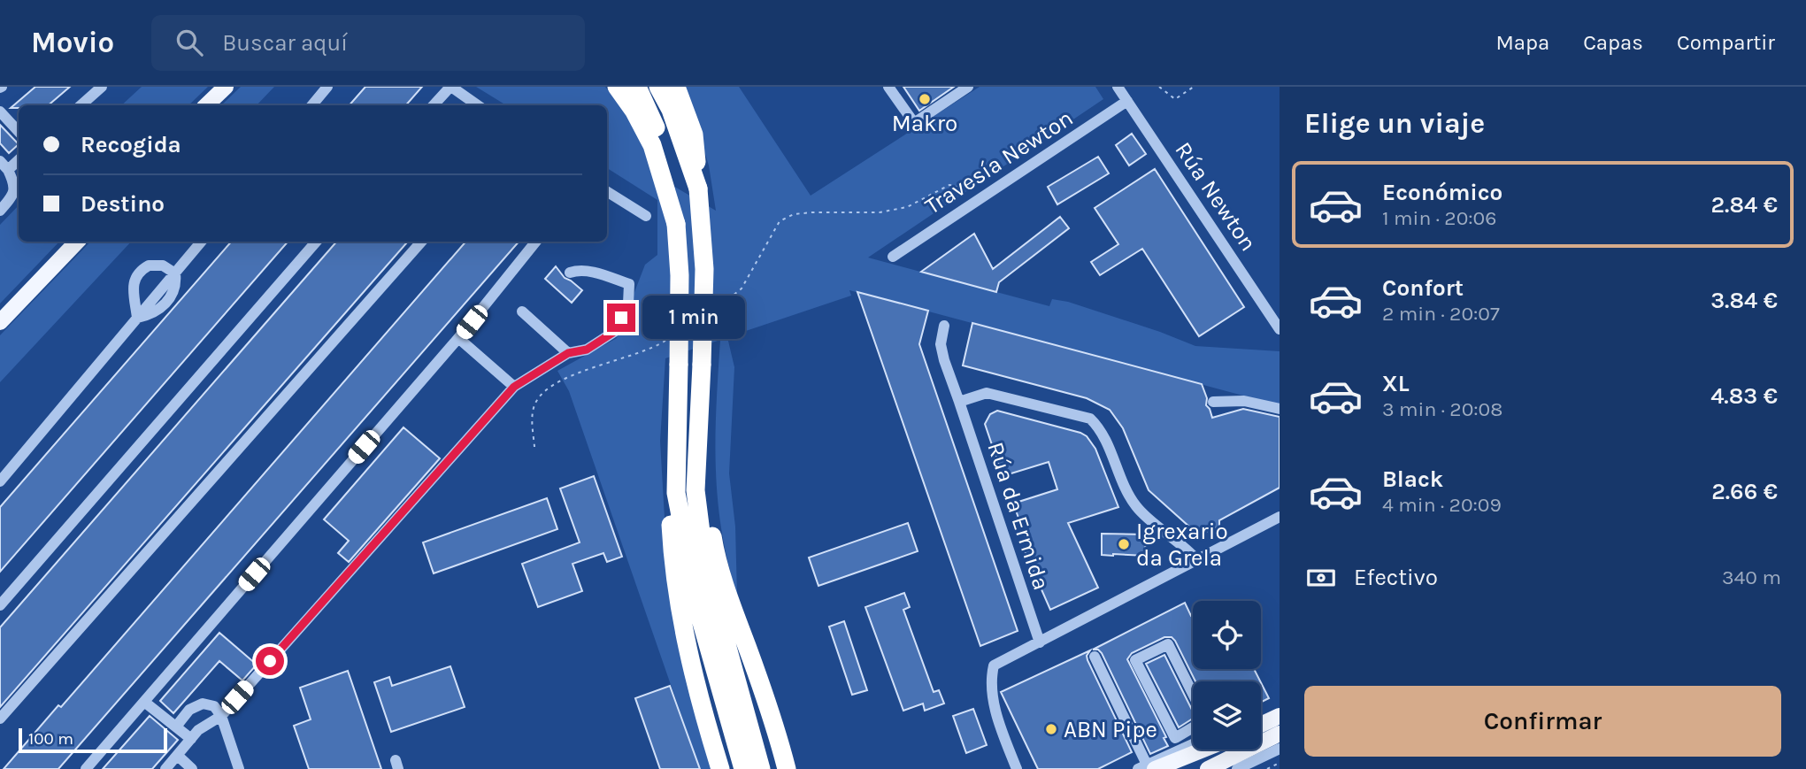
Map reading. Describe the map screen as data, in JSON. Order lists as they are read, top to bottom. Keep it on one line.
{"streets":{"street":["Travesía Newton","Rúa Newton","Rúa da Ermida"]},"crossings":[["Travesía Newton","Rúa Newton"]],"places":["Makro","Igrexario da Grela","ABN Pipe"],"scale_bar":"100 m","page":{"header":"Movio","search":"Buscar aquí","nav":["Mapa","Capas","Compartir"],"heading":"Elige un viaje","banner":["Recogida","Destino"],"list":[{"name":"Económico","note":"1 min · 20:06","value":"2.84 €"},{"name":"Confort","note":"2 min · 20:07","value":"3.84 €"},{"name":"XL","note":"3 min · 20:08","value":"4.83 €"},{"name":"Black","note":"4 min · 20:09","value":"2.66 €"}],"bubble":"1 min","pay":["Efectivo","340 m"],"buttons":"Confirmar","scale":"100 m"}}
